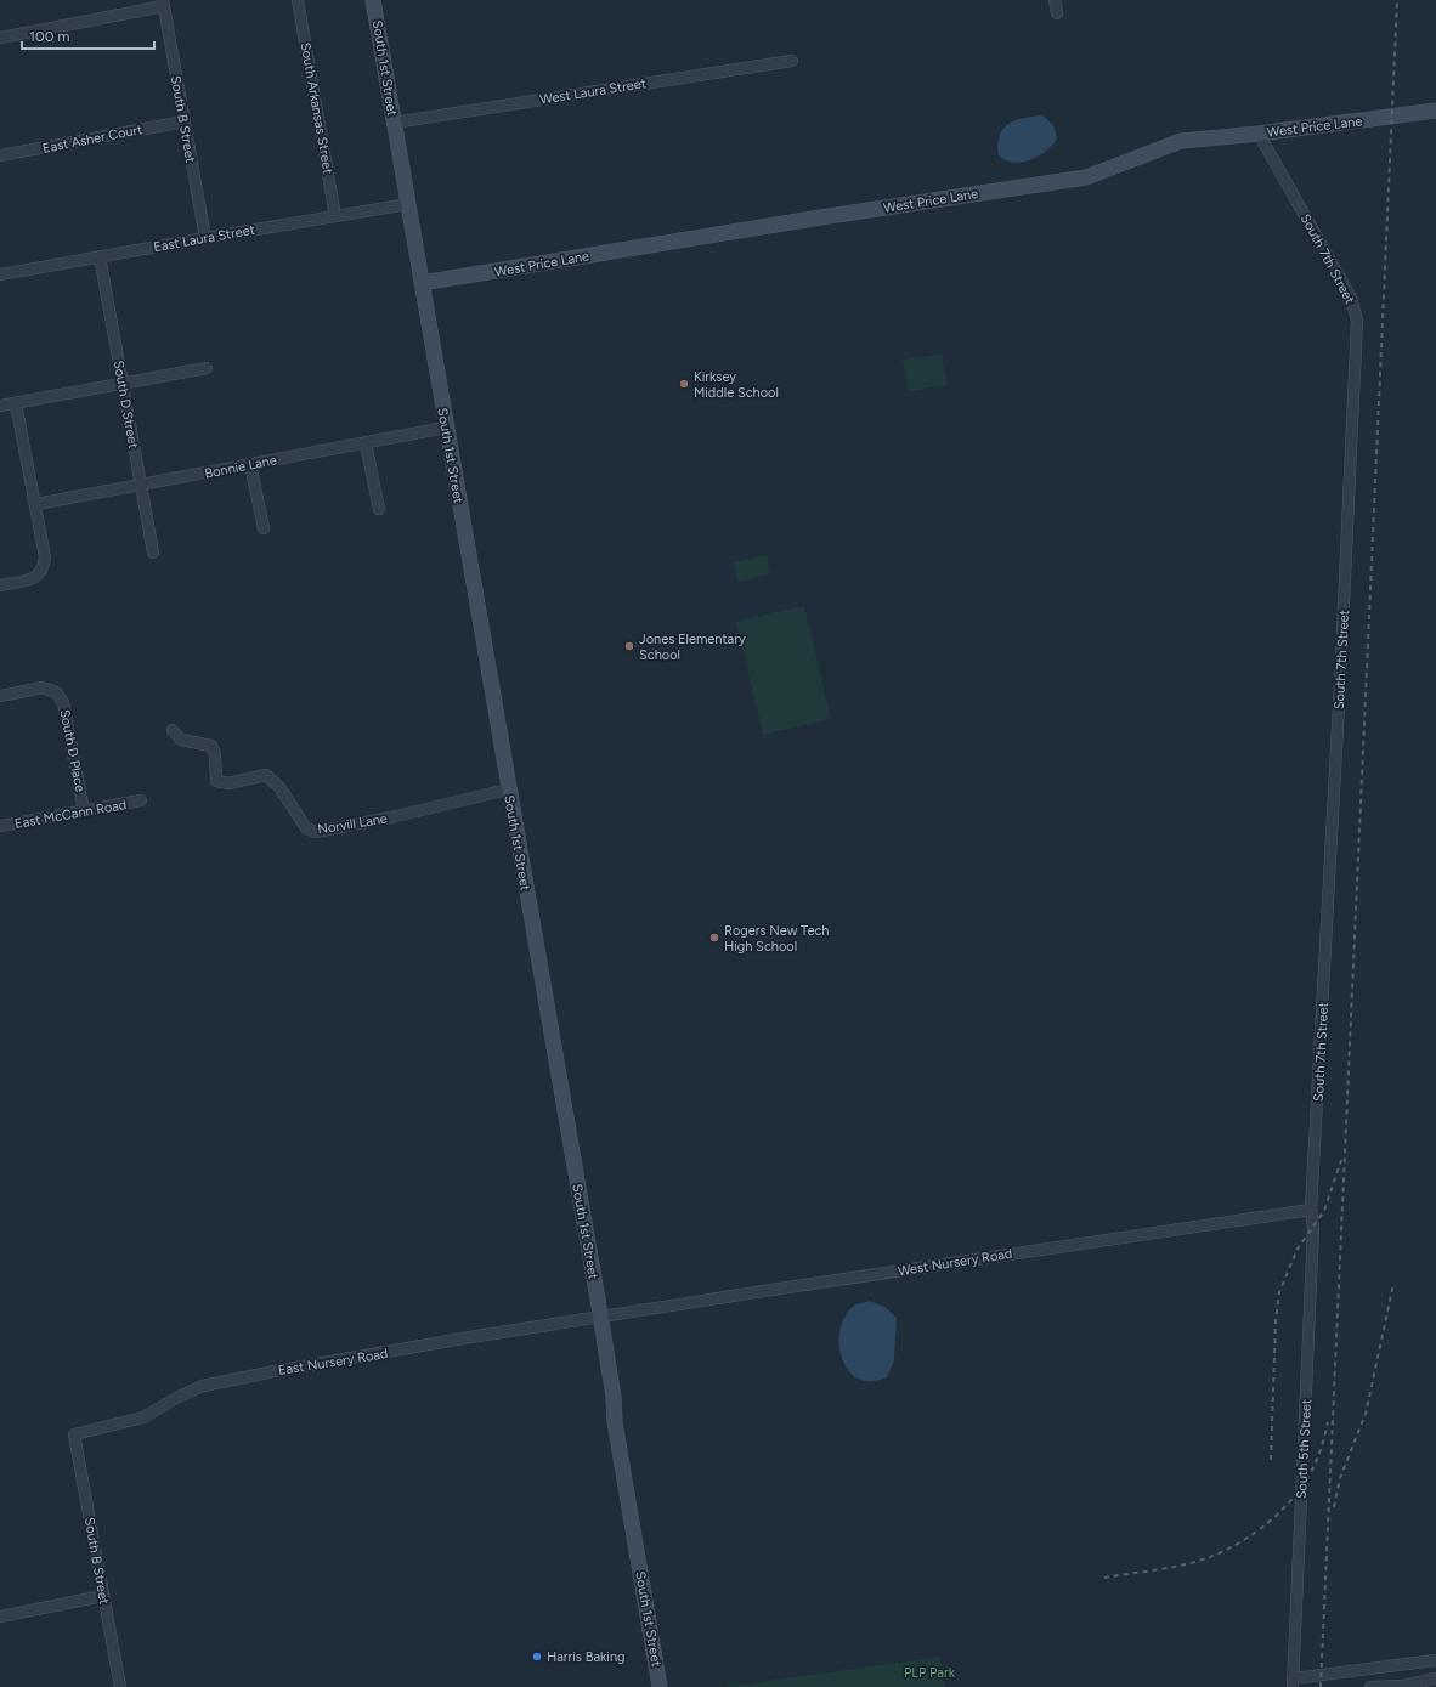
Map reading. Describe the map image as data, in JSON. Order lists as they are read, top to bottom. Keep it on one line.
{"streets":{"main road":["South 1st Street","West Price Lane"],"street":["West Laura Street","South Arkansas Street","South B Street","East Asher Court","East Laura Street","South 7th Street","South D Street","Bonnie Lane","South D Place","East McCann Road","Norvill Lane","West Nursery Road","East Nursery Road","South 5th Street"]},"crossings":[["South 1st Street","West Laura Street"],["South 1st Street","West Price Lane"],["South 1st Street","East Laura Street"],["South 1st Street","Bonnie Lane"],["South 1st Street","Norvill Lane"],["South 1st Street","West Nursery Road"],["South 1st Street","East Nursery Road"],["South Arkansas Street","East Laura Street"],["South B Street","East Asher Court"],["South B Street","East Laura Street"],["South B Street","East Nursery Road"],["West Price Lane","South 7th Street"],["East Laura Street","South D Street"],["South 7th Street","West Nursery Road"],["South 7th Street","South 5th Street"],["South D Street","Bonnie Lane"],["South D Place","East McCann Road"],["West Nursery Road","East Nursery Road"],["West Nursery Road","South 5th Street"]],"parks":["PLP Park"],"places":["Kirksey Middle School","Jones Elementary School","Rogers New Tech High School","Harris Baking"],"scale_bar":"100 m"}
